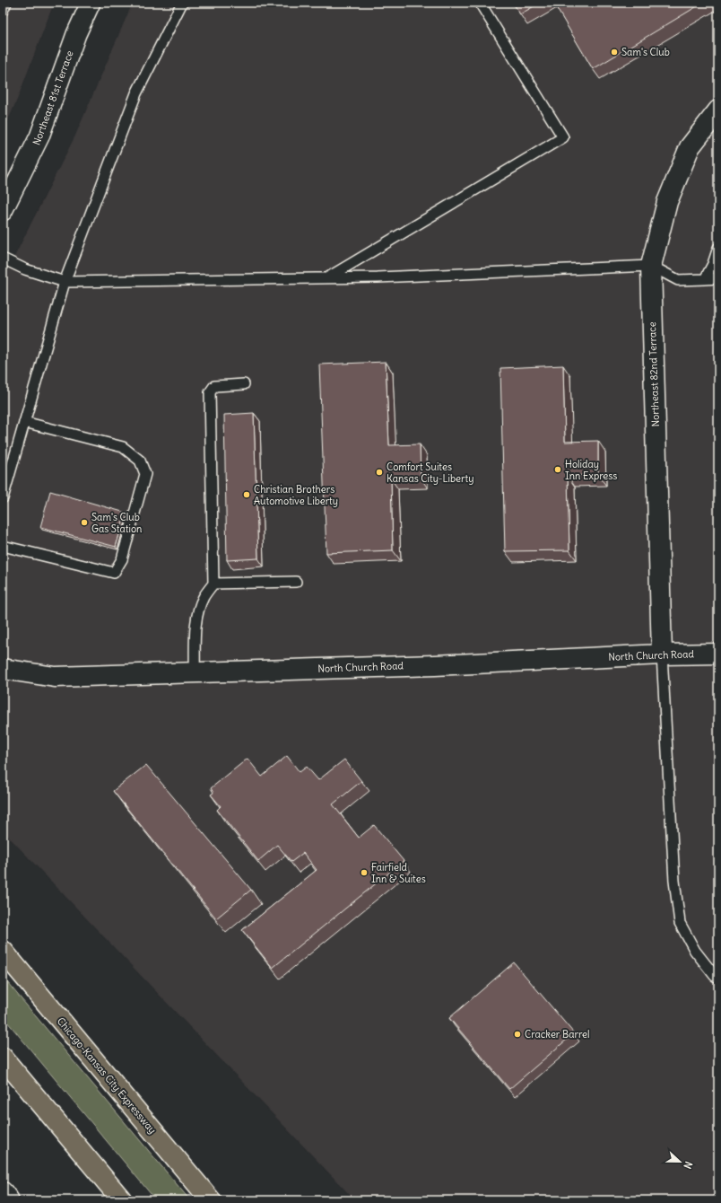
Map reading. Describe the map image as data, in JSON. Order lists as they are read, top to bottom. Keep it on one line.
{"streets":{"highway":["Chicago-Kansas City Expressway"],"main road":["Northeast 82nd Terrace","North Church Road"],"street":["Northeast 81st Terrace"]},"crossings":[["Northeast 82nd Terrace","North Church Road"]],"places":["Sam's Club","Holiday Inn Express","Comfort Suites Kansas City-Liberty","Christian Brothers Automotive Liberty","Sam's Club Gas Station","Fairfield Inn & Suites","Cracker Barrel"],"north":"right"}
